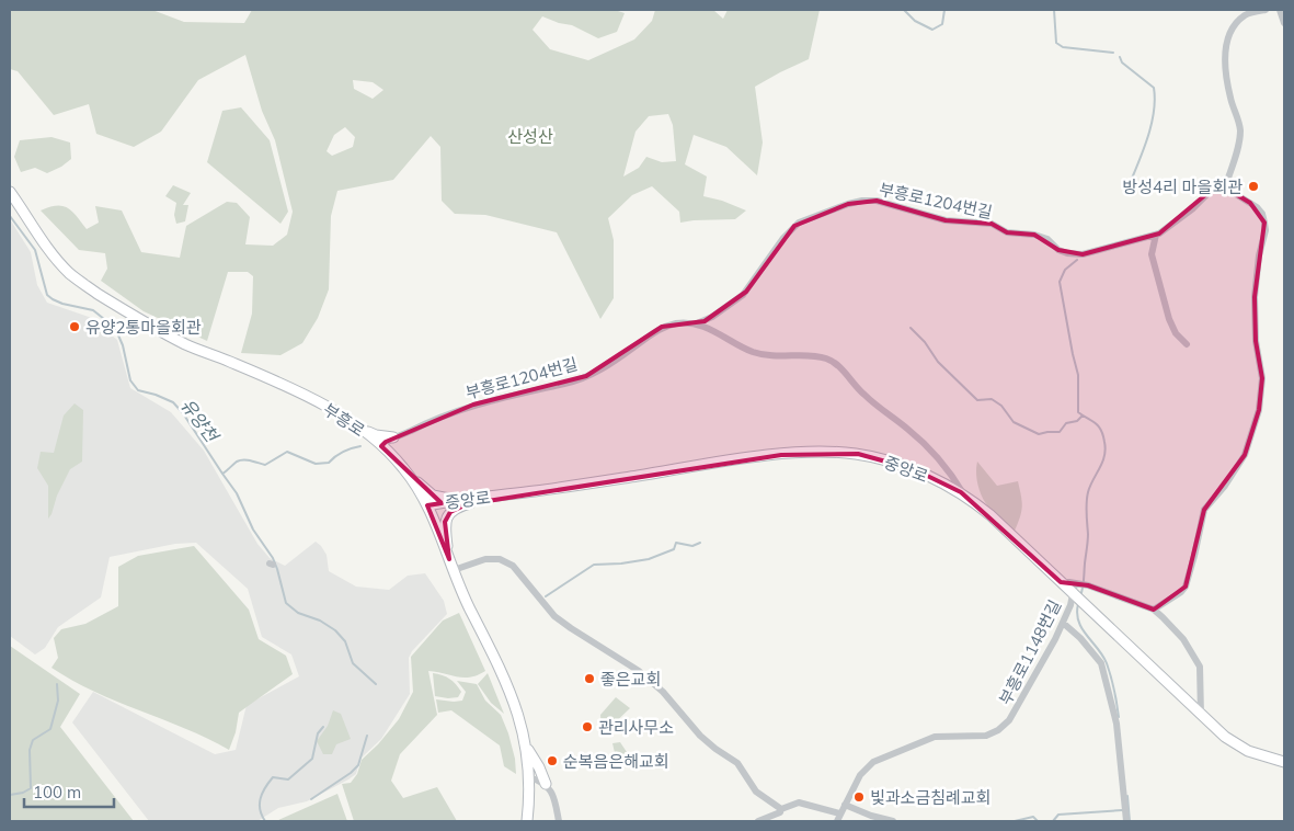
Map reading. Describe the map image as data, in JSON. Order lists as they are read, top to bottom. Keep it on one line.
{"streets":{"main road":["부흥로","중앙로"],"street":["부흥로1204번길","부흥로1148번길"]},"crossings":[["부흥로1204번길","부흥로"],["부흥로1204번길","중앙로"],["부흥로","중앙로"],["중앙로","부흥로1148번길"]],"water":["유양천"],"parks":["산성산"],"places":["방성4리 마을회관","유양2통마을회관","좋은교회","관리사무소","순복음은해교회","빛과소금침례교회"],"scale_bar":"100 m"}
